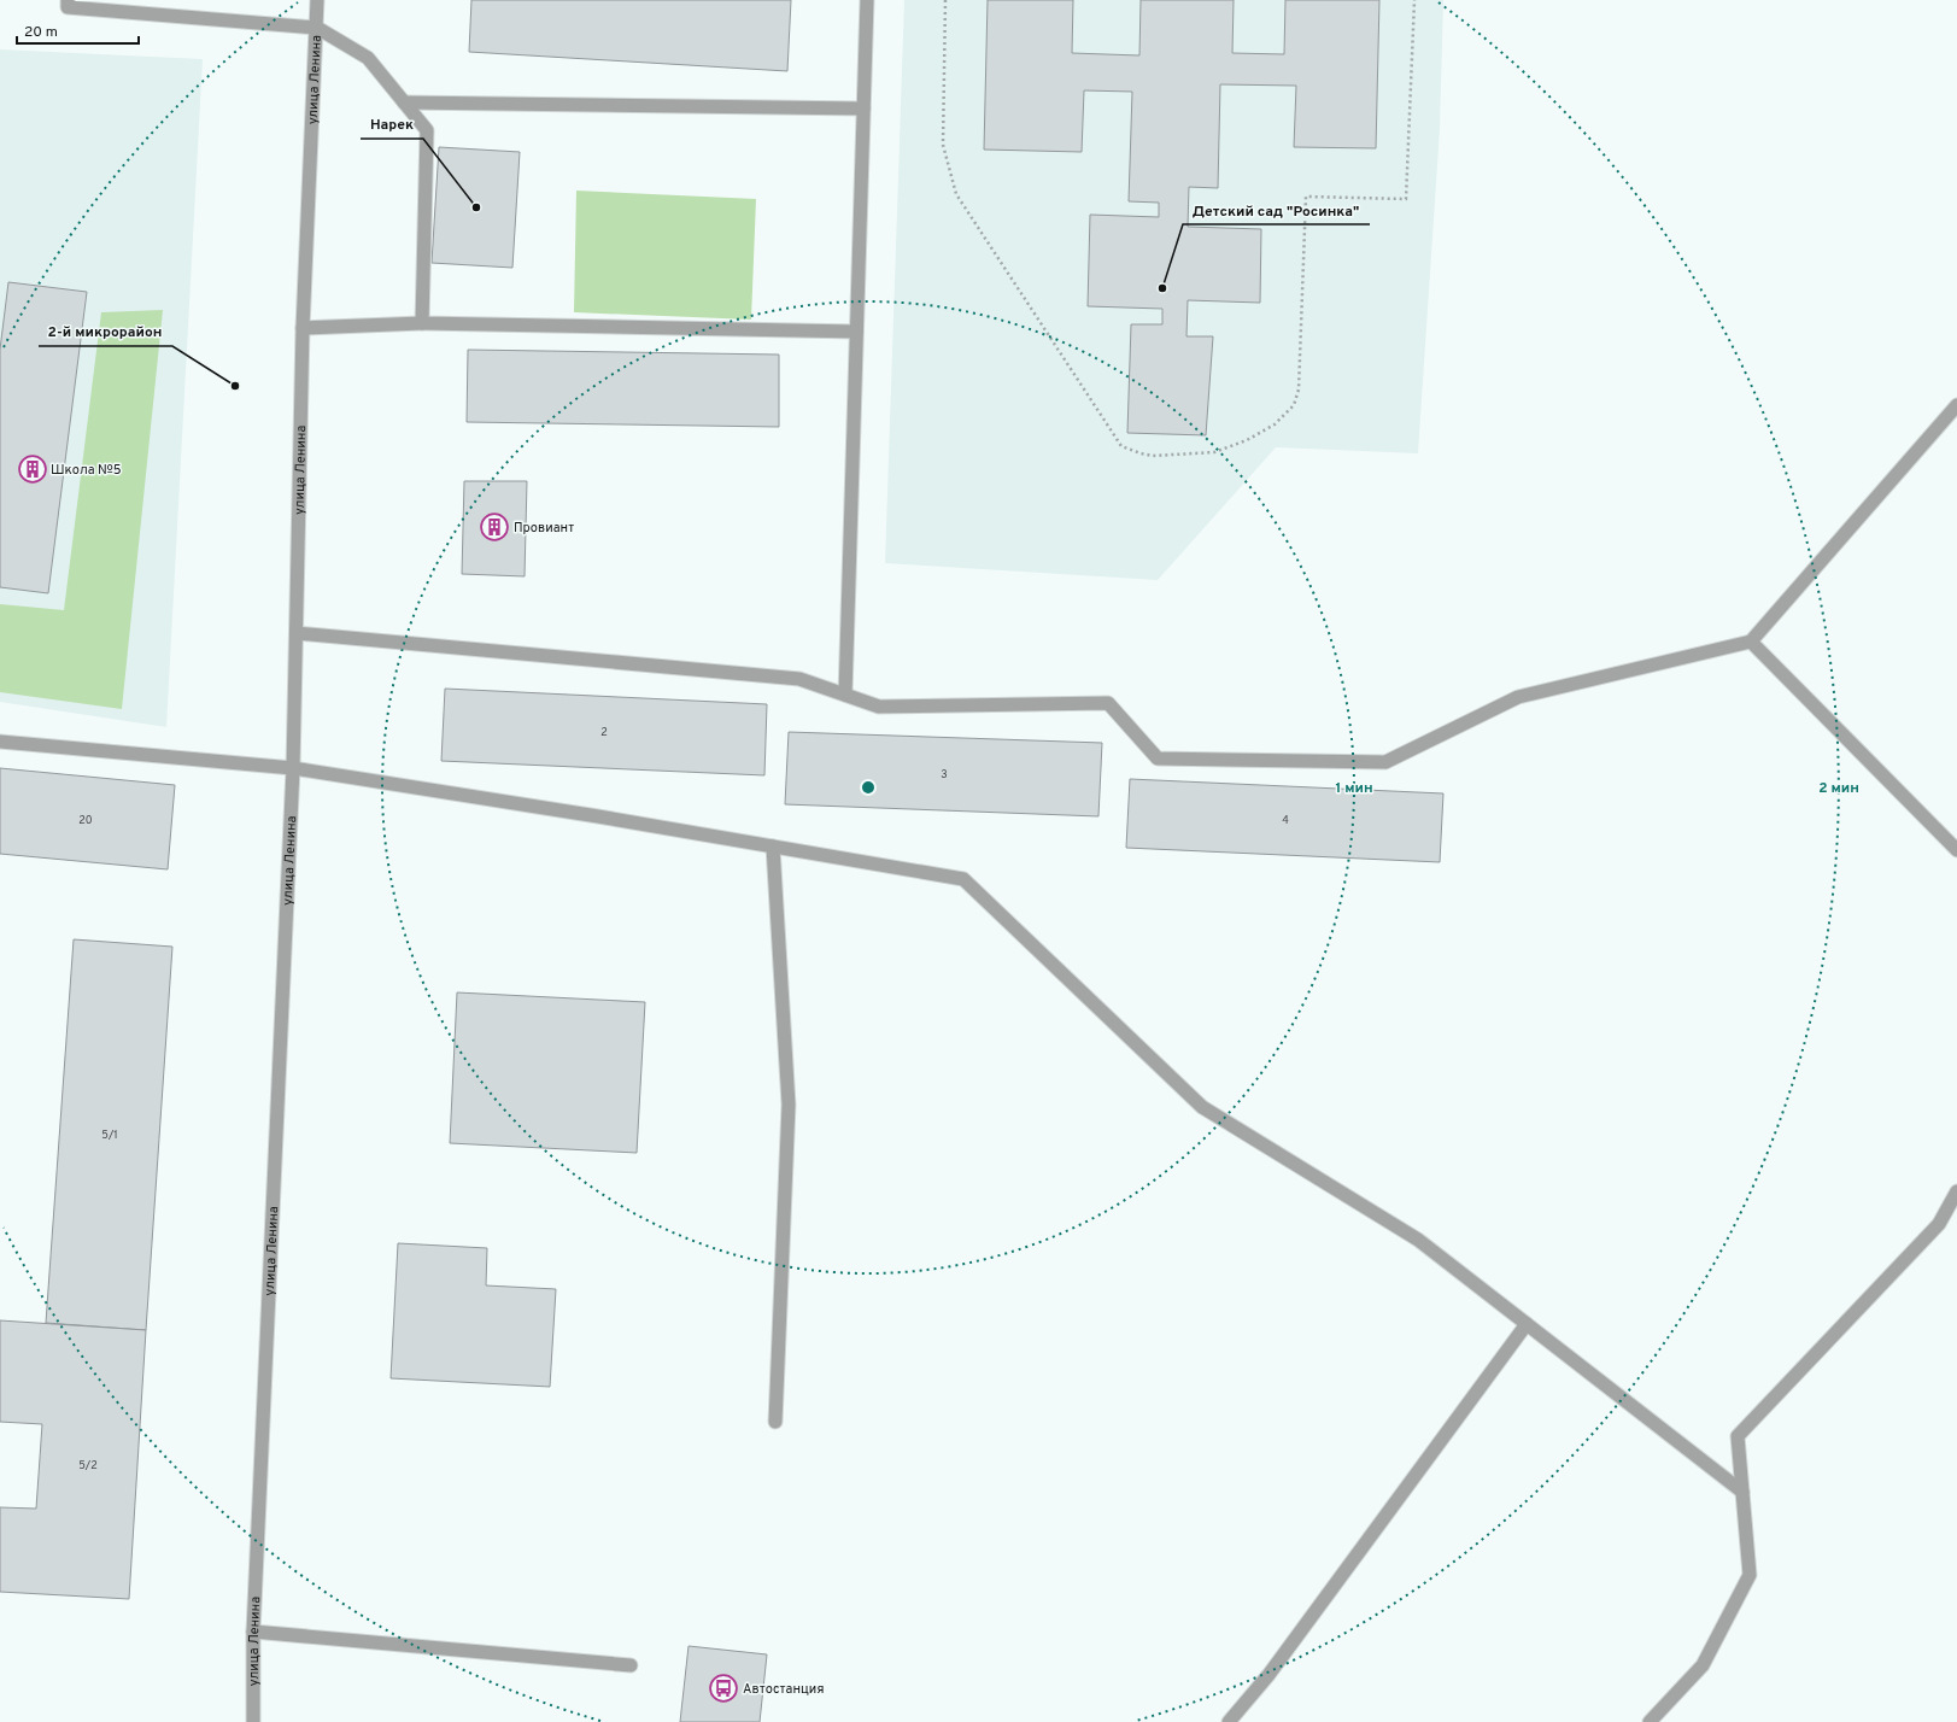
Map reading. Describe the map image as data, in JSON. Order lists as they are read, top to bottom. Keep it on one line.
{"streets":{"street":["улица Ленина"]},"places":{"other":["Нарек","Детский сад \"Росинка\"","2-й микрорайон"],"building":["Школа №5","Провиант"],"bus stop":["Автостанция"]},"house_numbers":["2","3","20","4","5/1","5/2"],"scale_bar":"20 m","rings":["1 мин","2 мин"]}
